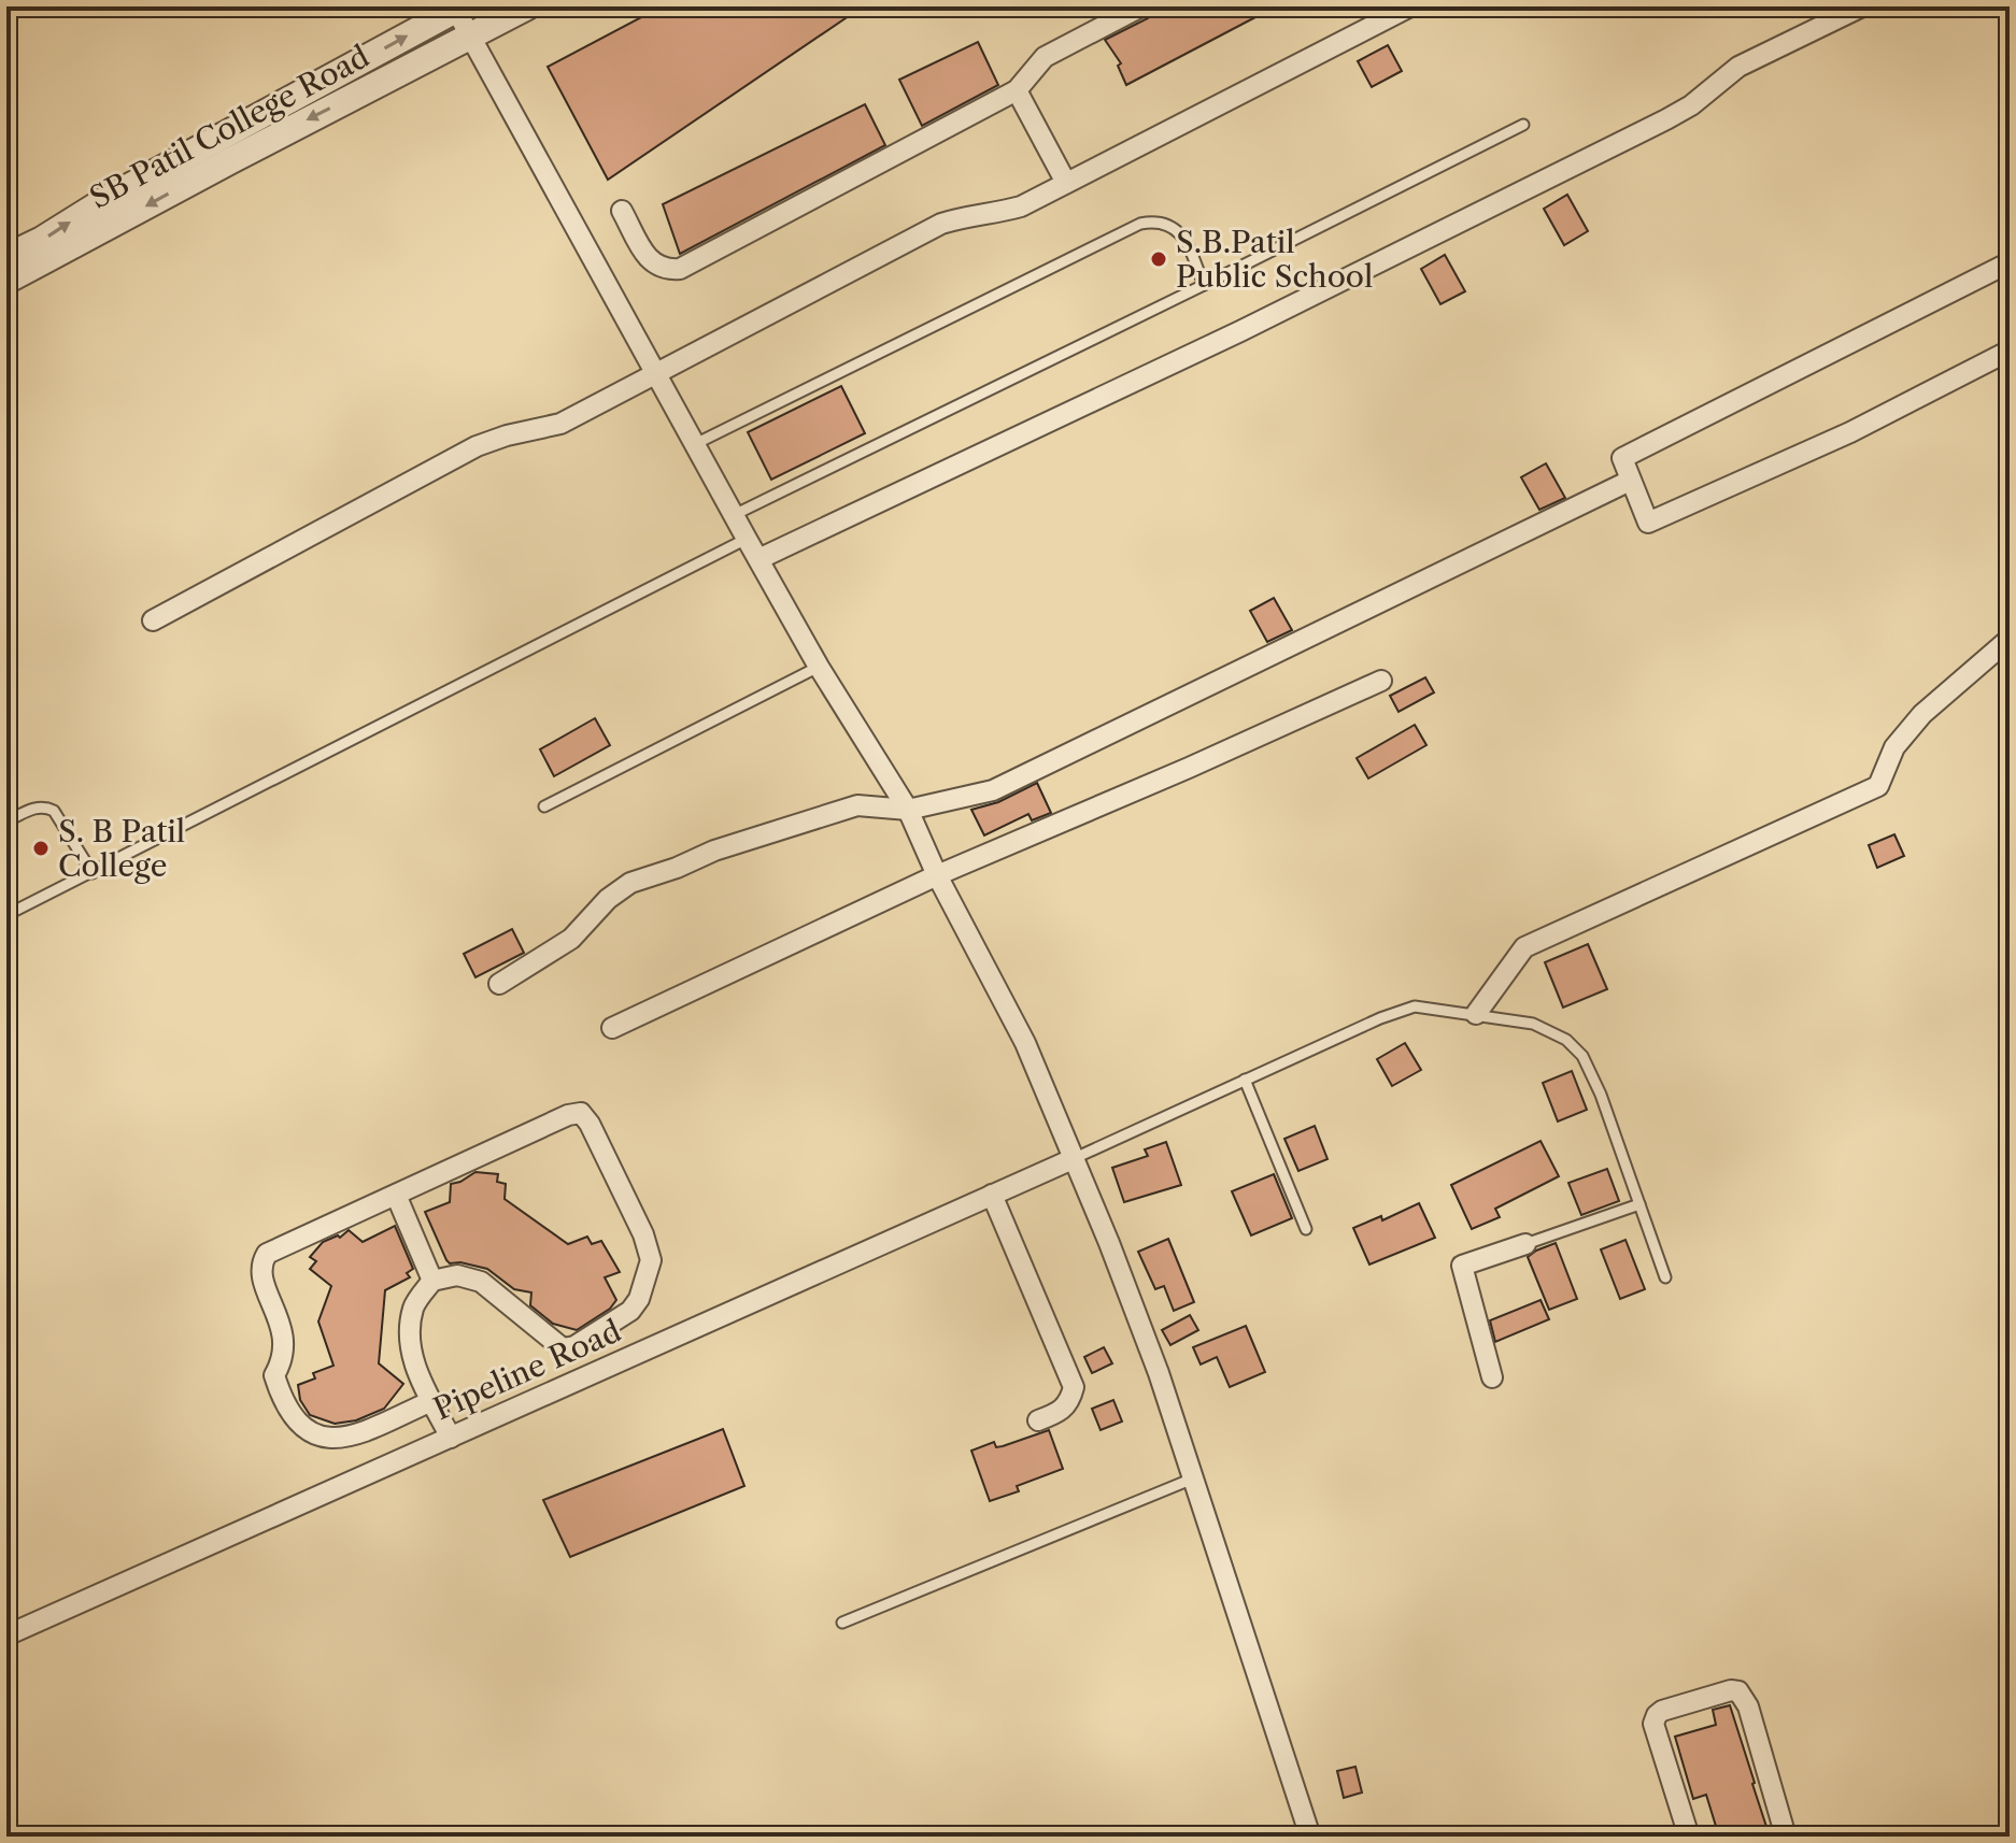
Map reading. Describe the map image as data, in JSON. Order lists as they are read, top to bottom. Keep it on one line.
{"streets":{"street":["SB Patil College Road","Pipeline Road"]},"places":["S.B.Patil Public School","S. B Patil College"]}
